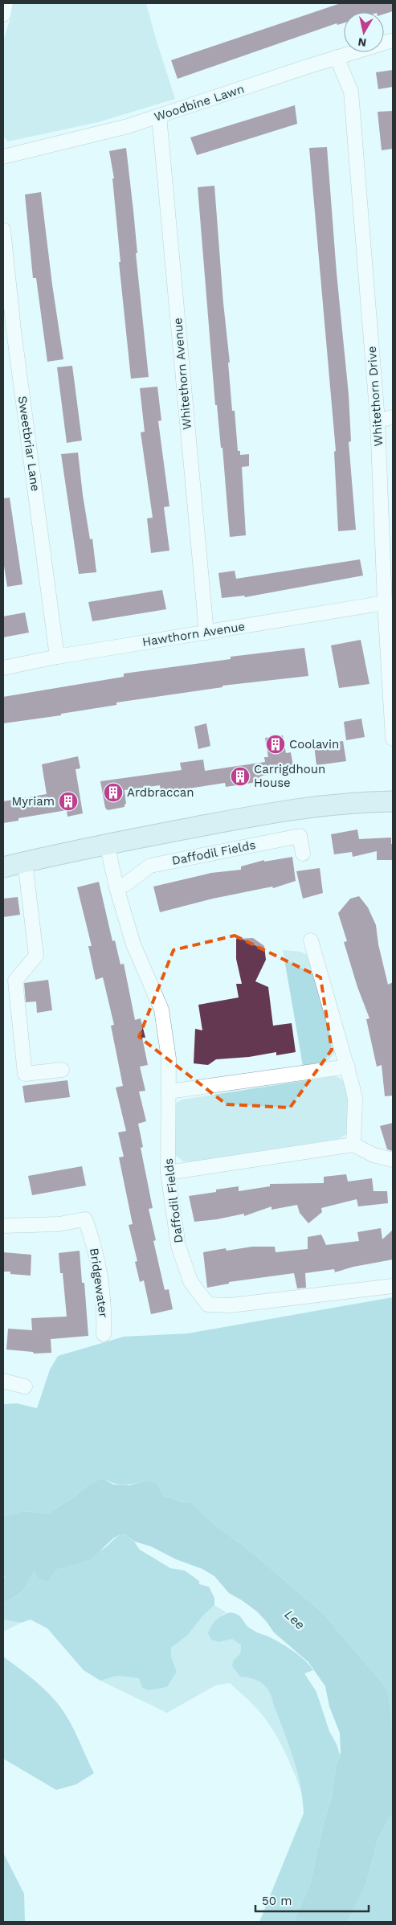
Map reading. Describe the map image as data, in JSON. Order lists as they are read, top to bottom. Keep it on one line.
{"streets":{"street":["Woodbine Lawn","Whitethorn Avenue","Whitethorn Drive","Sweetbriar Lane","Hawthorn Avenue","Daffodil Fields","Bridgewater"]},"crossings":[["Woodbine Lawn","Whitethorn Avenue"],["Woodbine Lawn","Whitethorn Drive"],["Whitethorn Avenue","Hawthorn Avenue"],["Whitethorn Drive","Hawthorn Avenue"],["Sweetbriar Lane","Hawthorn Avenue"]],"water":["Lee"],"places":{"building":["Coolavin","Carrigdhoun House","Ardbraccan","Myriam"]},"scale_bar":"50 m","north":"bottom"}
